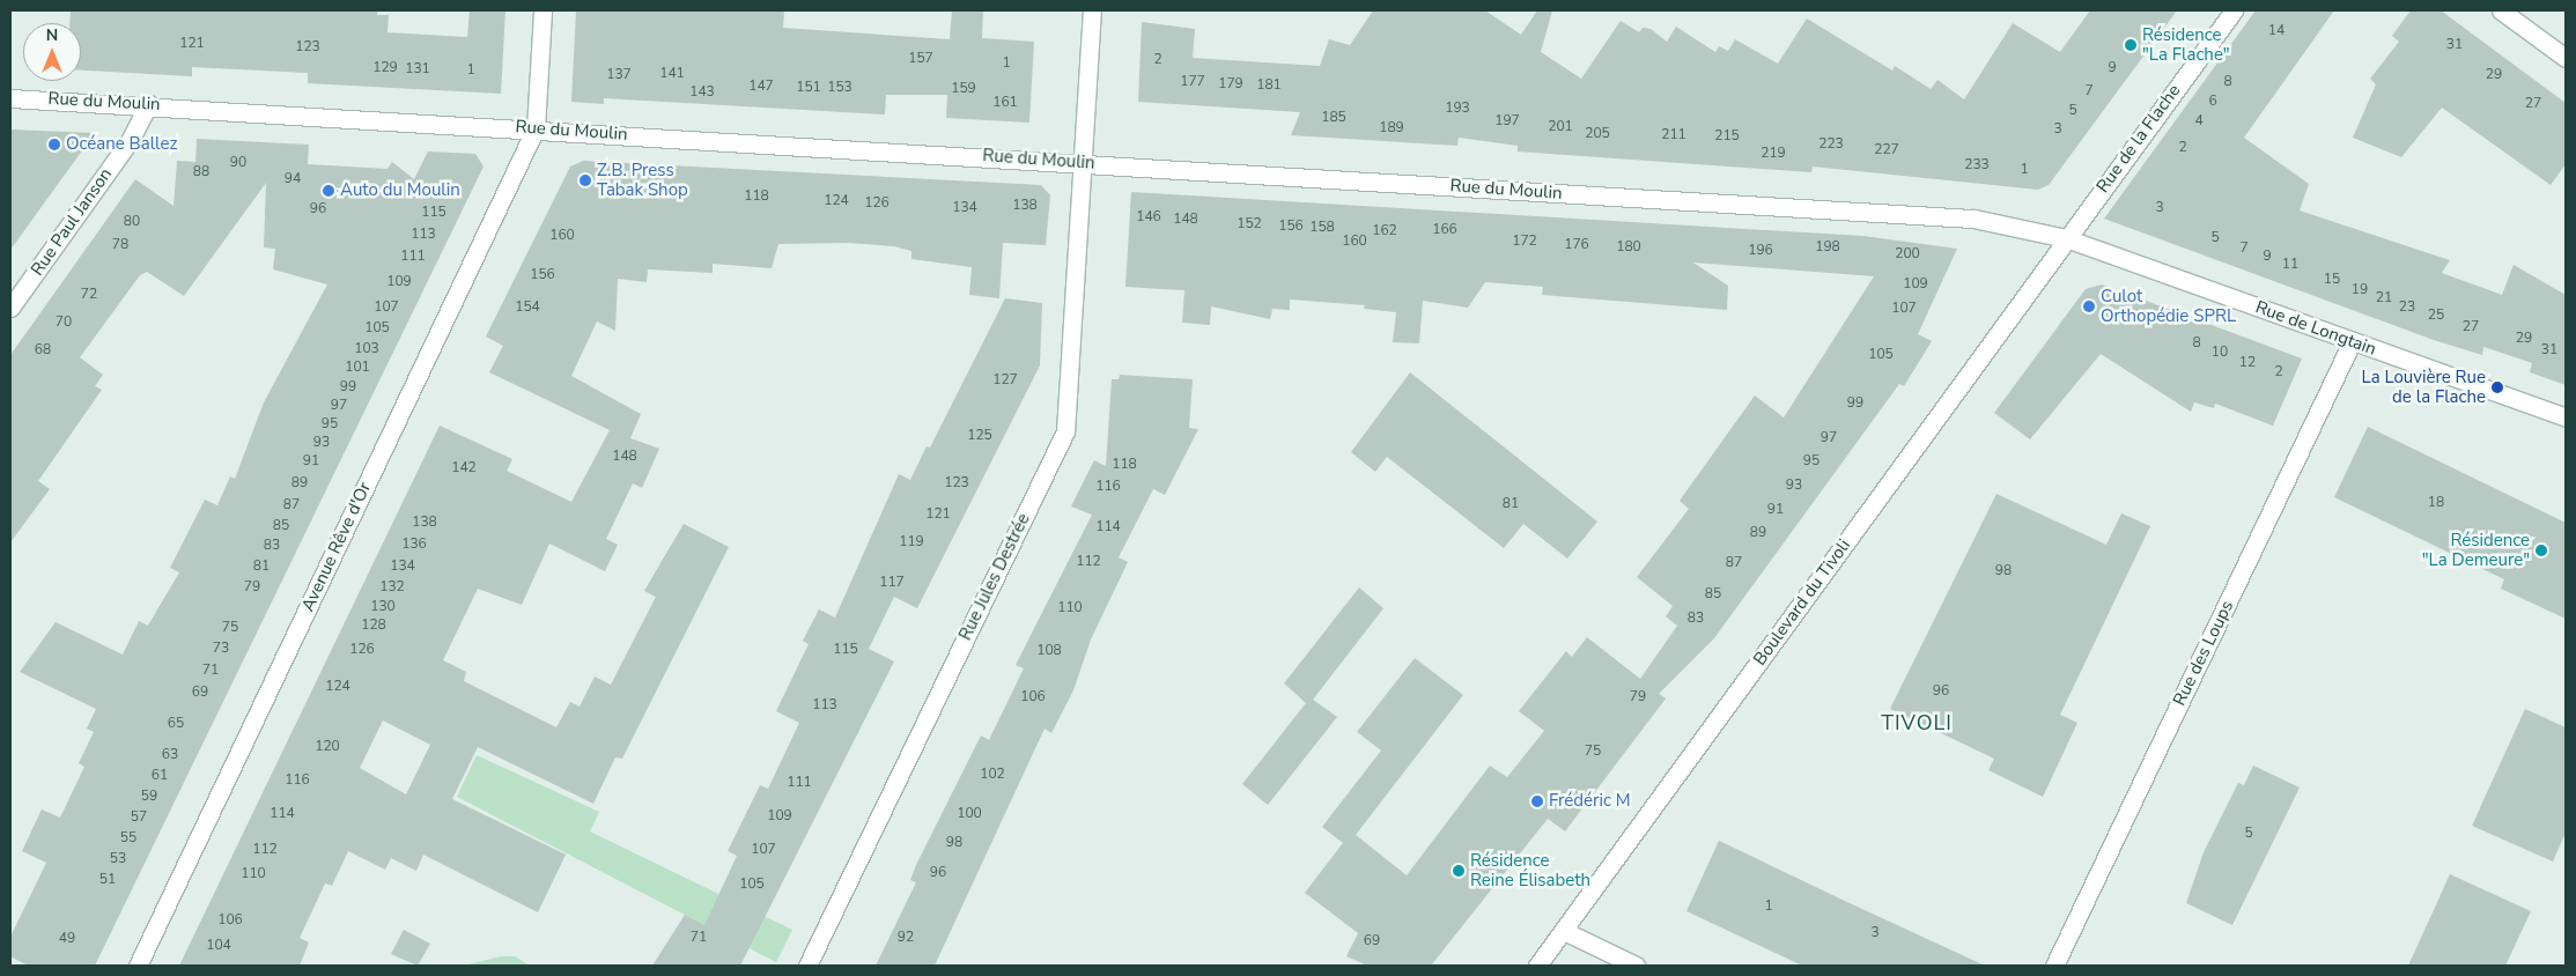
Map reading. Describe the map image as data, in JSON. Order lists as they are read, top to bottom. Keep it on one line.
{"streets":{"street":["Rue du Moulin","Rue de la Flache","Rue Paul Janson","Rue de Longtain","Avenue Rêve d'Or","Rue Jules Destrée","Boulevard du Tivoli","Rue des Loups"]},"crossings":[["Rue du Moulin","Rue de la Flache"],["Rue du Moulin","Rue Paul Janson"],["Rue du Moulin","Rue de Longtain"],["Rue du Moulin","Avenue Rêve d'Or"],["Rue du Moulin","Rue Jules Destrée"],["Rue du Moulin","Boulevard du Tivoli"],["Rue de la Flache","Rue de Longtain"],["Rue de la Flache","Boulevard du Tivoli"],["Rue de Longtain","Boulevard du Tivoli"],["Rue de Longtain","Rue des Loups"]],"districts":["TIVOLI"],"places":["Résidence \"La Flache\"","Océane Ballez","Z.B. Press Tabak Shop","Auto du Moulin","Culot Orthopédie SPRL","La Louvière Rue de la Flache","Résidence \"La Demeure\"","Frédéric M","Résidence Reine Élisabeth"],"house_numbers":["14","121","31","123","157","2","1","129","9","131","1","141","137","29","177","8","179","181","147","151","153","159","7","143","6","161","27","193","5","185","197","4","201","189","3","205","211","215","223","2","227","219","90","233","1","88","94","118","124","126","138","134","3","96","115","146","148","80","152","156","158","166","162","113","160","5","160","172","78","176","180","198","7","196","200","111","9","11","156","15","109","109","19","72","21","107","154","23","107","25","70","27","105","29","8","103","68","31","10","105","12","101","2","127","99","99","97","95","125","97","93","148","91","95","118","142","89","123","93","116","18","81","87","91","121","138","85","114","89","119","136","83","112","87","81","134","98","117","79","132","85","130","110","83","128","75","73","126","115","108","71","124","96","69","106","79","113","65","120","75","63","102","61","116","111","59","114","100","109","57","5","55","98","112","107","53","96","110","51","105","1","106","3","71","92","49","69","104"],"north":"top"}
